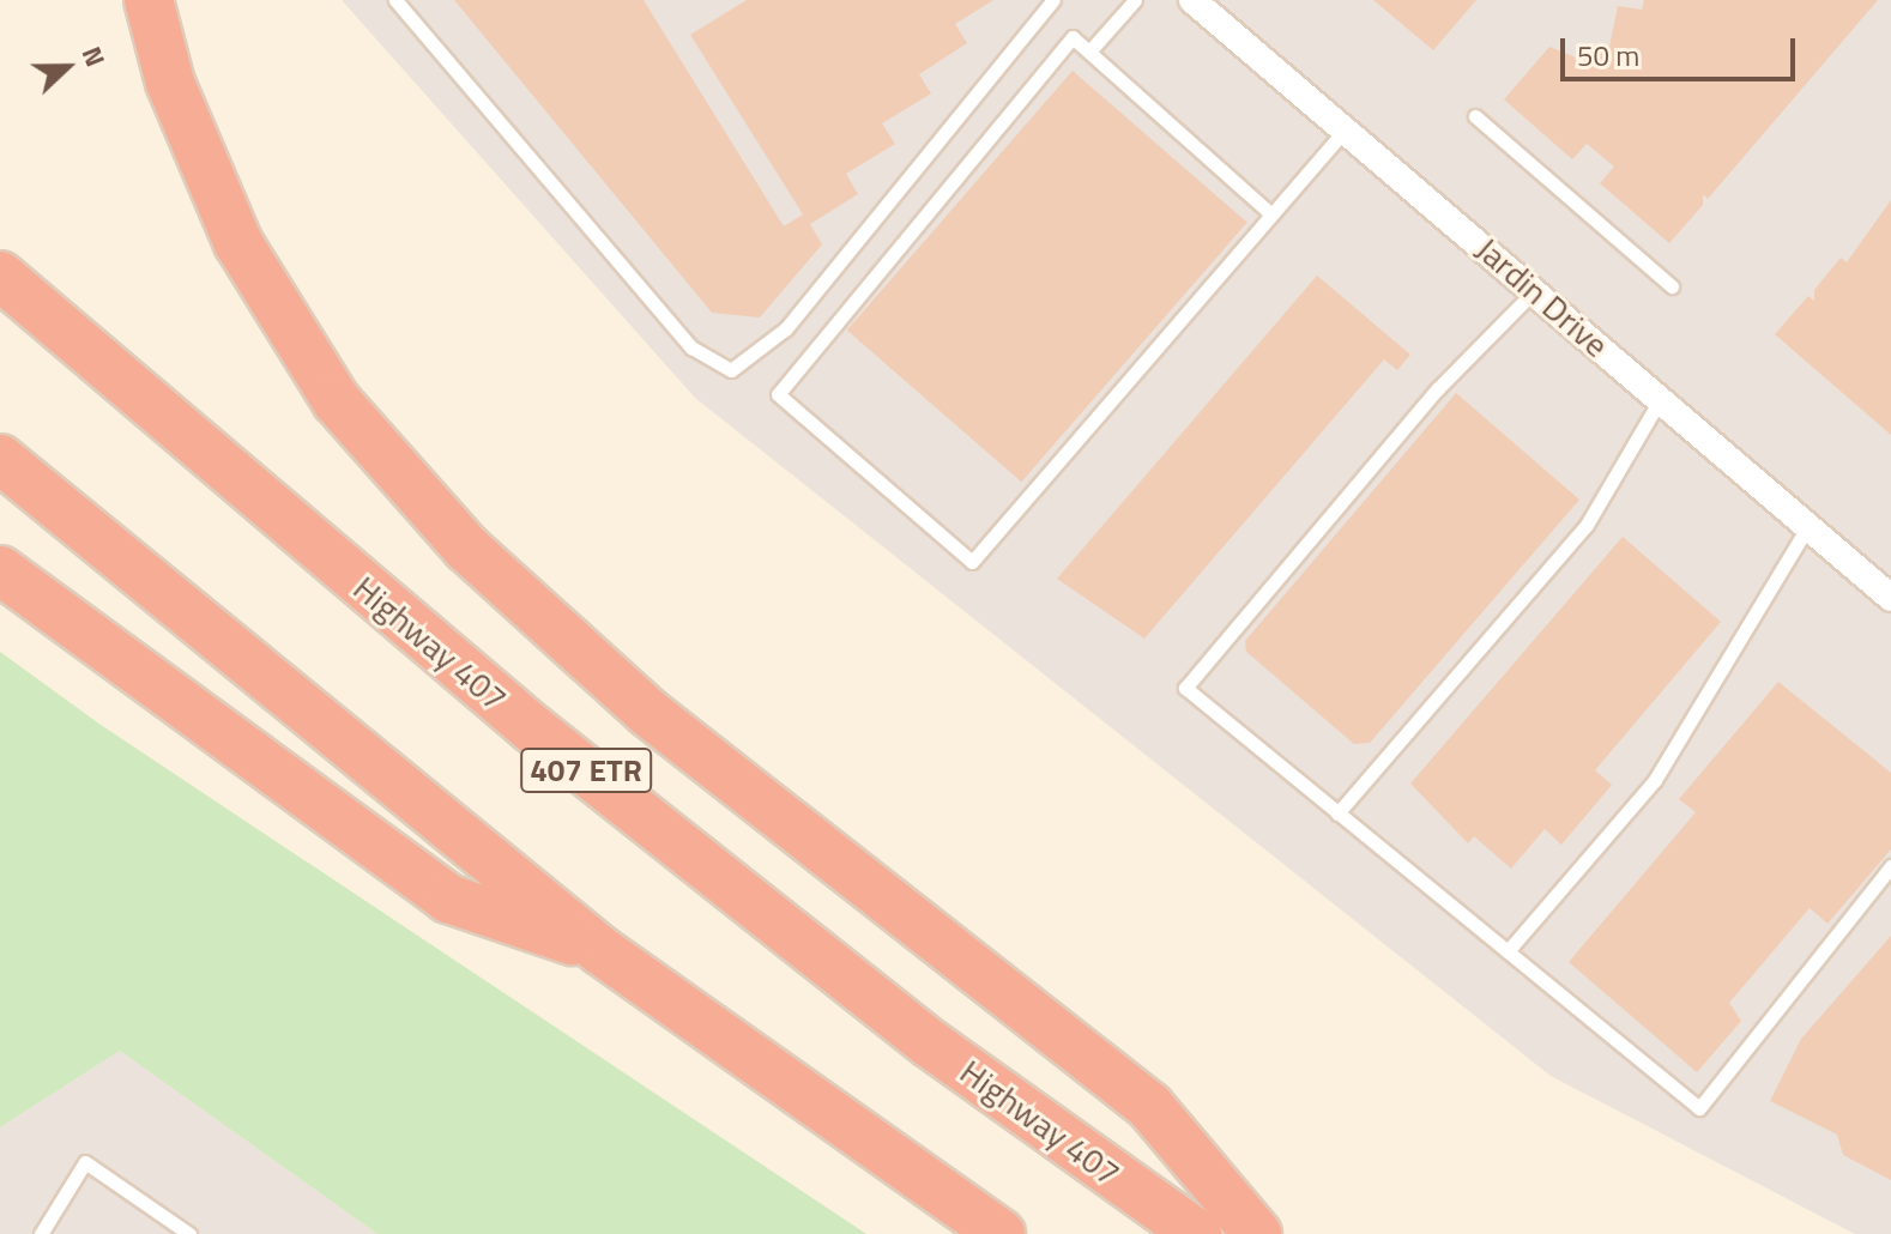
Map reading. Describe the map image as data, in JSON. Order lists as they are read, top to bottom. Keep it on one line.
{"streets":{"highway":["Highway 407","407 ETR"],"street":["Jardin Drive"]},"scale_bar":"50 m","north":"right"}
